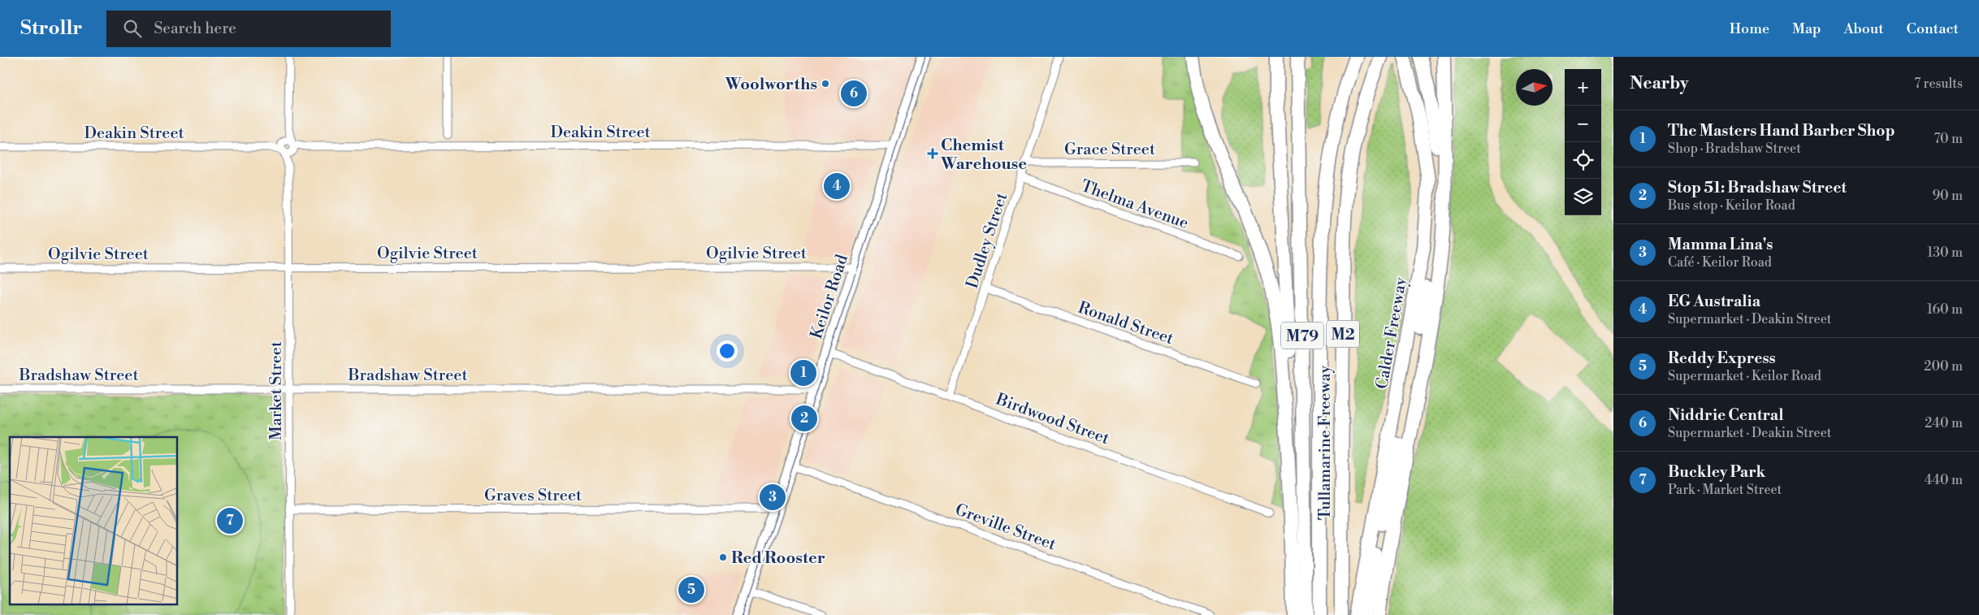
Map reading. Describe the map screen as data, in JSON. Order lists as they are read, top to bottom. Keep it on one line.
{"streets":{"highway":["Calder Freeway","M2","M79","Tullamarine Freeway"],"main road":["Keilor Road"],"street":["Deakin Street","Grace Street","Thelma Avenue","Dudley Street","Ogilvie Street","Ronald Street","Bradshaw Street","Market Street","Birdwood Street","Graves Street","Greville Street"]},"crossings":[["Deakin Street","Keilor Road"],["Deakin Street","Market Street"],["Grace Street","Dudley Street"],["Thelma Avenue","Dudley Street"],["Dudley Street","Ronald Street"],["Dudley Street","Birdwood Street"],["Ogilvie Street","Keilor Road"],["Ogilvie Street","Market Street"],["Keilor Road","Bradshaw Street"],["Keilor Road","Birdwood Street"],["Keilor Road","Graves Street"],["Keilor Road","Greville Street"],["Bradshaw Street","Market Street"],["Market Street","Graves Street"]],"places":{"other":["Woolworths","Red Rooster"],"health":["Chemist Warehouse"]},"north":"right","page":{"header":"Strollr","search":"Search here","nav":["Home","Map","About","Contact"],"heading":["Nearby","7 results"],"map_buttons":["+","−"],"pins":["6","4","1","2","3","7","5"],"list":[{"mark":"1","name":"The Masters Hand Barber Shop","note":"Shop · Bradshaw Street","value":"70 m"},{"mark":"2","name":"Stop 51: Bradshaw Street","note":"Bus stop · Keilor Road","value":"90 m"},{"mark":"3","name":"Mamma Lina's","note":"Café · Keilor Road","value":"130 m"},{"mark":"4","name":"EG Australia","note":"Supermarket · Deakin Street","value":"160 m"},{"mark":"5","name":"Reddy Express","note":"Supermarket · Keilor Road","value":"200 m"},{"mark":"6","name":"Niddrie Central","note":"Supermarket · Deakin Street","value":"240 m"},{"mark":"7","name":"Buckley Park","note":"Park · Market Street","value":"440 m"}]}}
